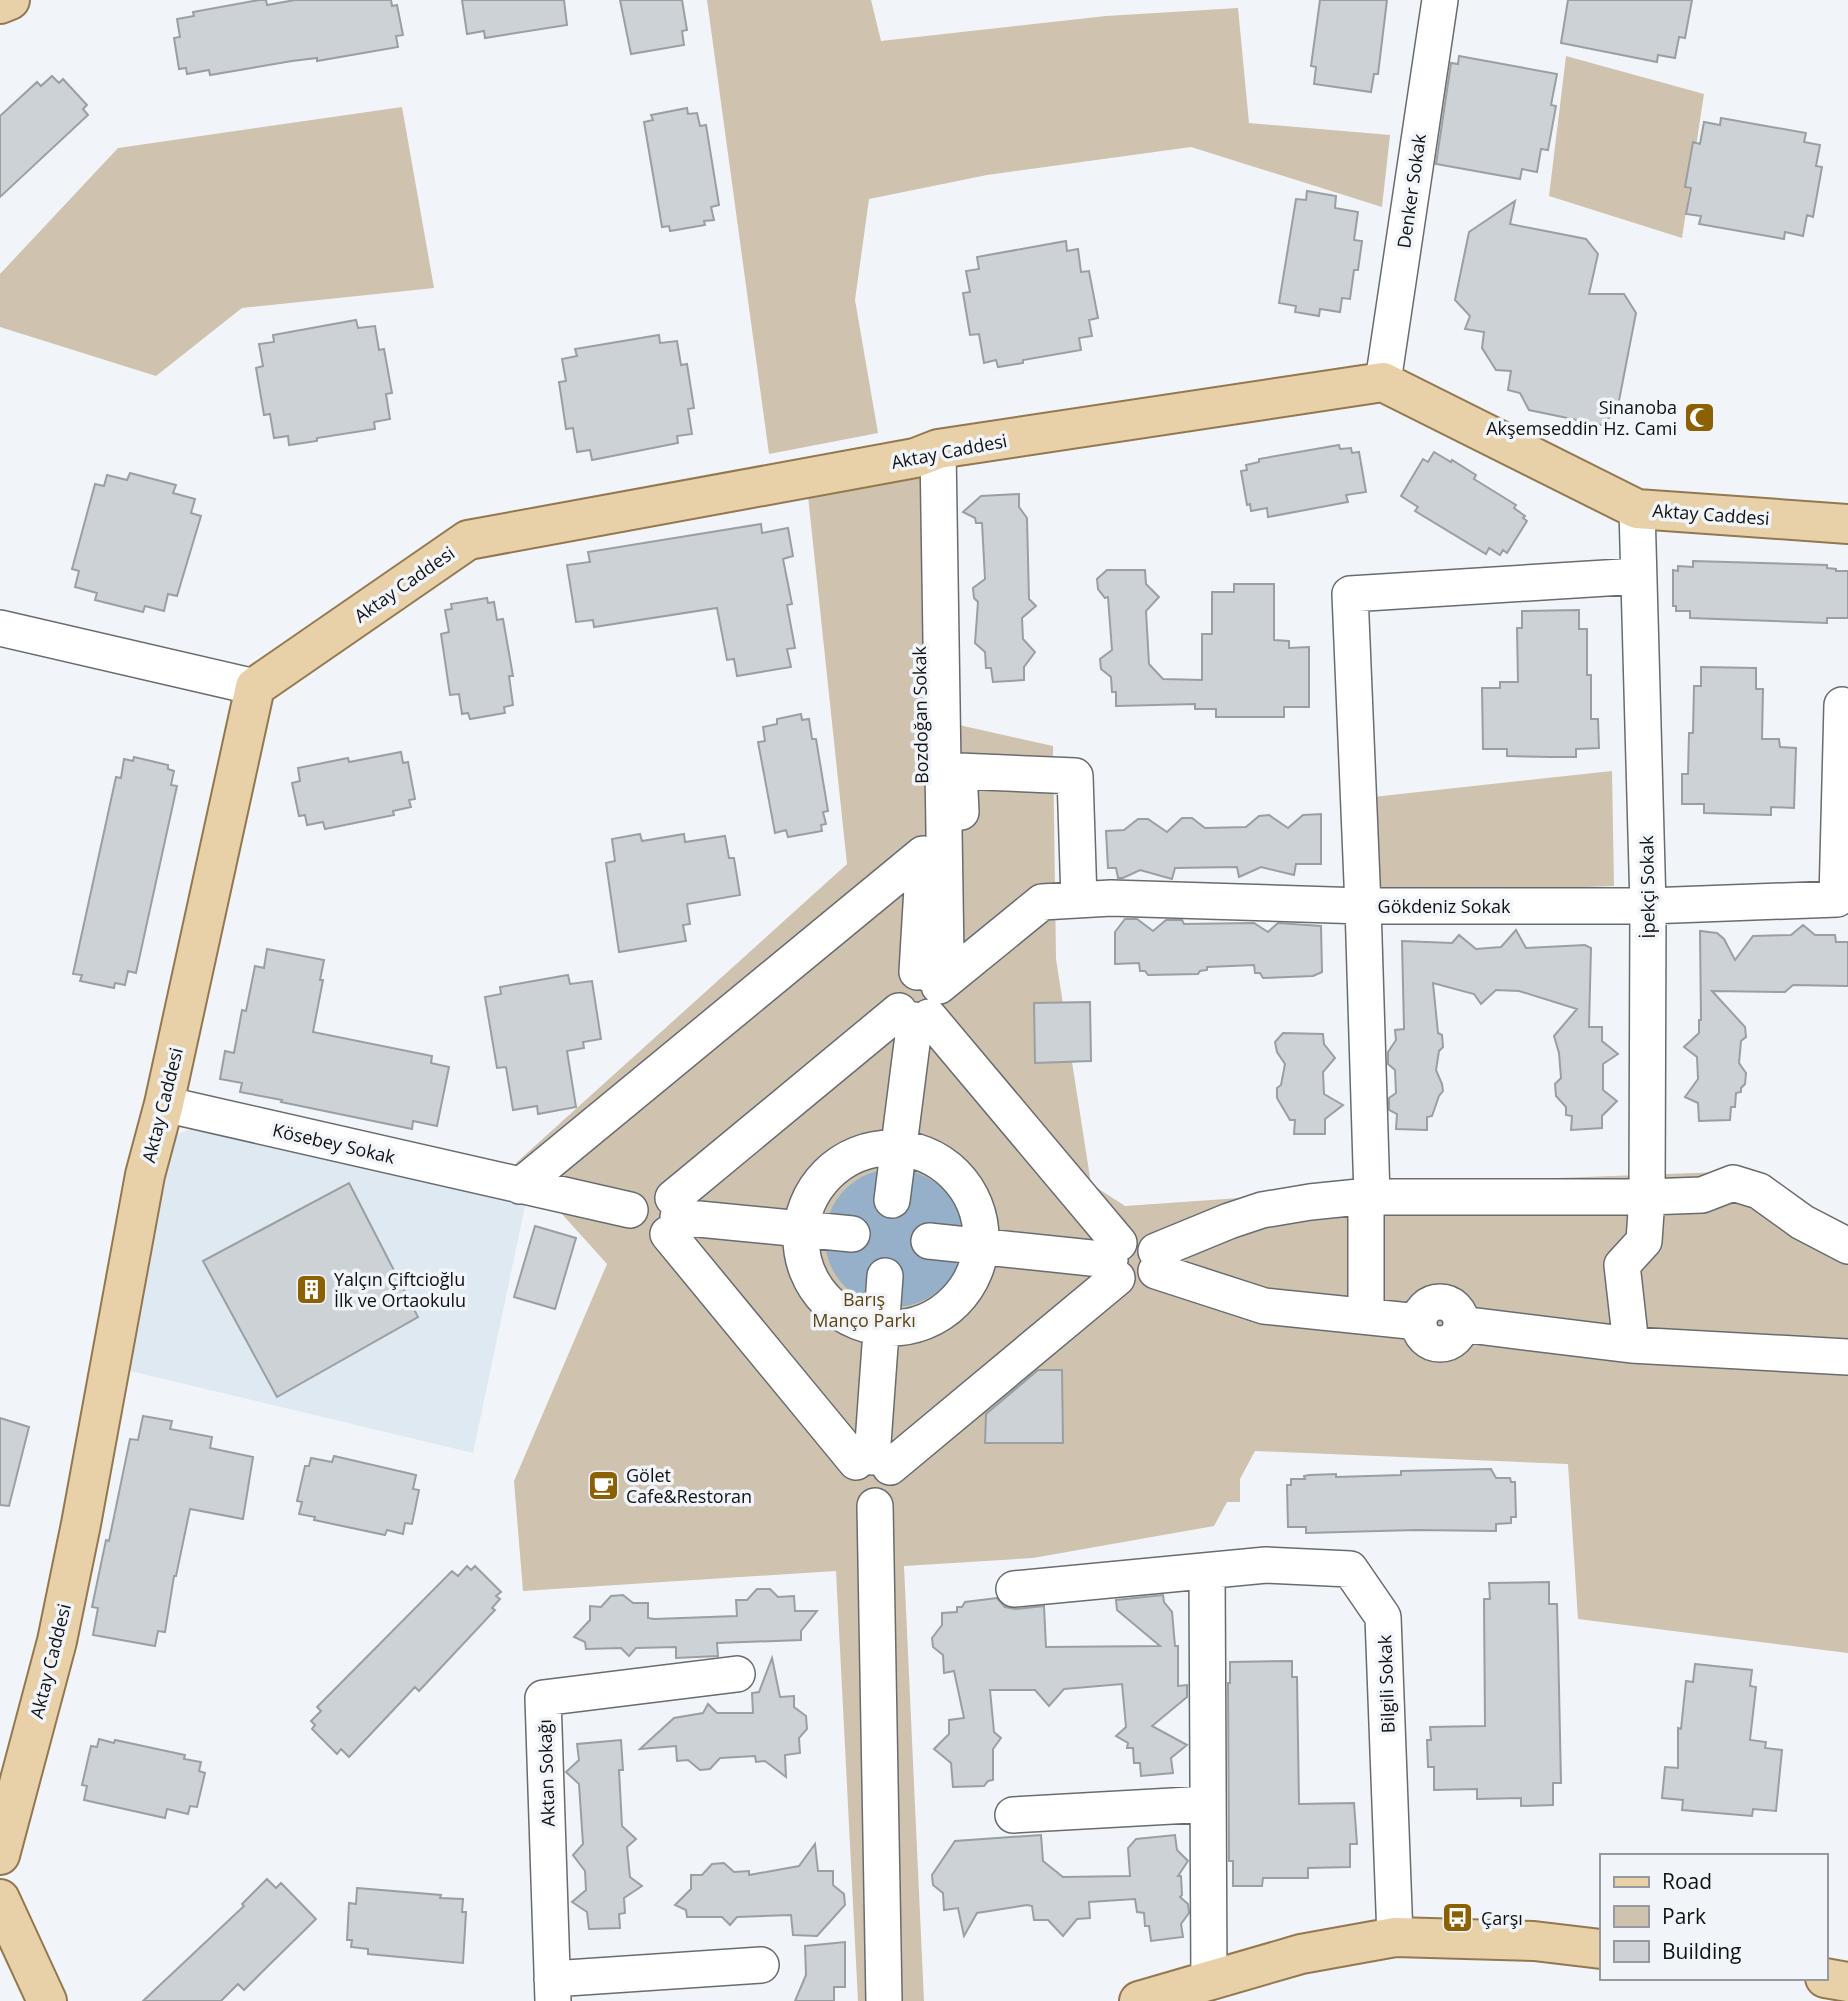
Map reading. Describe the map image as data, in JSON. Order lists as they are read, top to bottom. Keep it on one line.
{"streets":{"main road":["Aktay Caddesi"],"street":["Denker Sokak","Bozdoğan Sokak","İpekçi Sokak","Gökdeniz Sokak","Kösebey Sokak","Bilgili Sokak","Aktan Sokağı"]},"crossings":[["Denker Sokak","Aktay Caddesi"],["Aktay Caddesi","Bozdoğan Sokak"],["Aktay Caddesi","İpekçi Sokak"],["Aktay Caddesi","Kösebey Sokak"],["İpekçi Sokak","Gökdeniz Sokak"]],"parks":["Barış Manço Parkı"],"places":{"mosque":["Sinanoba Akşemseddin Hz. Cami"],"building":["Yalçın Çiftcioğlu İlk ve Ortaokulu"],"cafe":["Gölet Cafe&Restoran"],"bus stop":["Çarşı"]},"legend":["Road","Park","Building"]}
